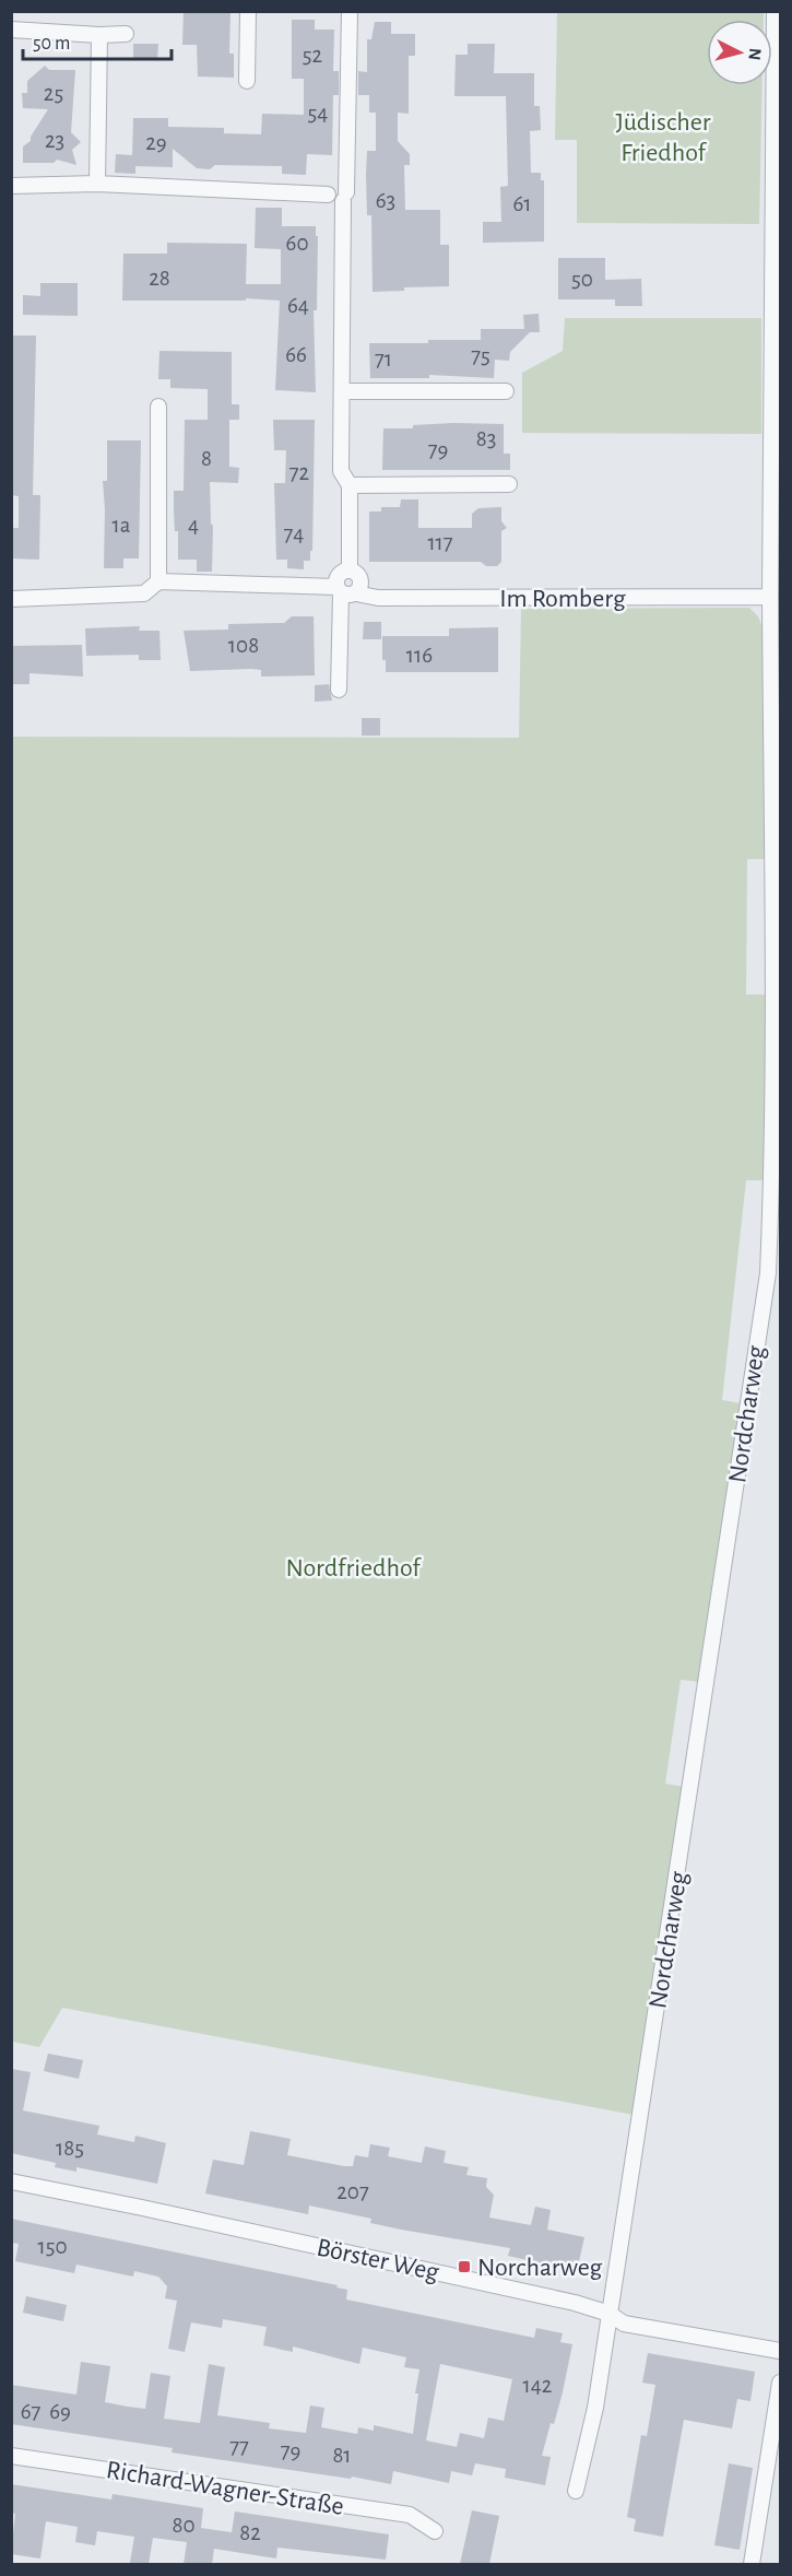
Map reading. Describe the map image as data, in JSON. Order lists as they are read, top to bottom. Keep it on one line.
{"streets":{"street":["Im Romberg","Nordcharweg","Börster Weg","Richard-Wagner-Straße"]},"crossings":[["Im Romberg","Nordcharweg"],["Nordcharweg","Börster Weg"]],"parks":["Jüdischer Friedhof","Nordfriedhof"],"places":{"transit":["Norcharweg"]},"house_numbers":["52","25","54","23","29","63","61","60","28","50","64","66","75","71","83","79","8","72","1a","4","74","117","108","116","185","207","150","142","67","69","77","79","81","80","82"],"scale_bar":"50 m","north":"right"}
